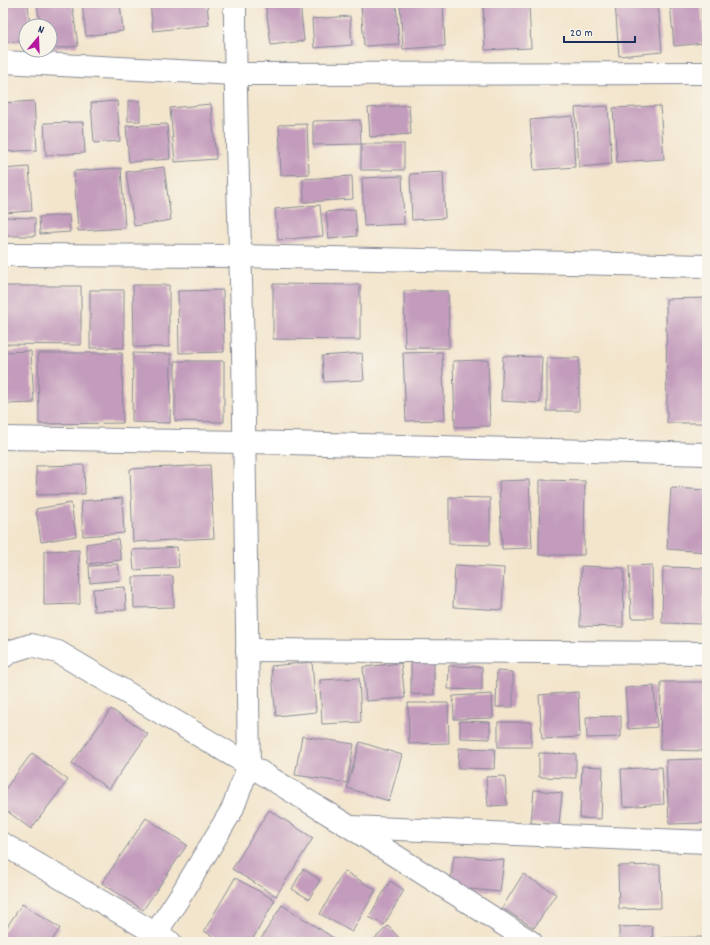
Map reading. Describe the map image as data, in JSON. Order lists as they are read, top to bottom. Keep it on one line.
{"scale_bar":"20 m","north":"top"}
